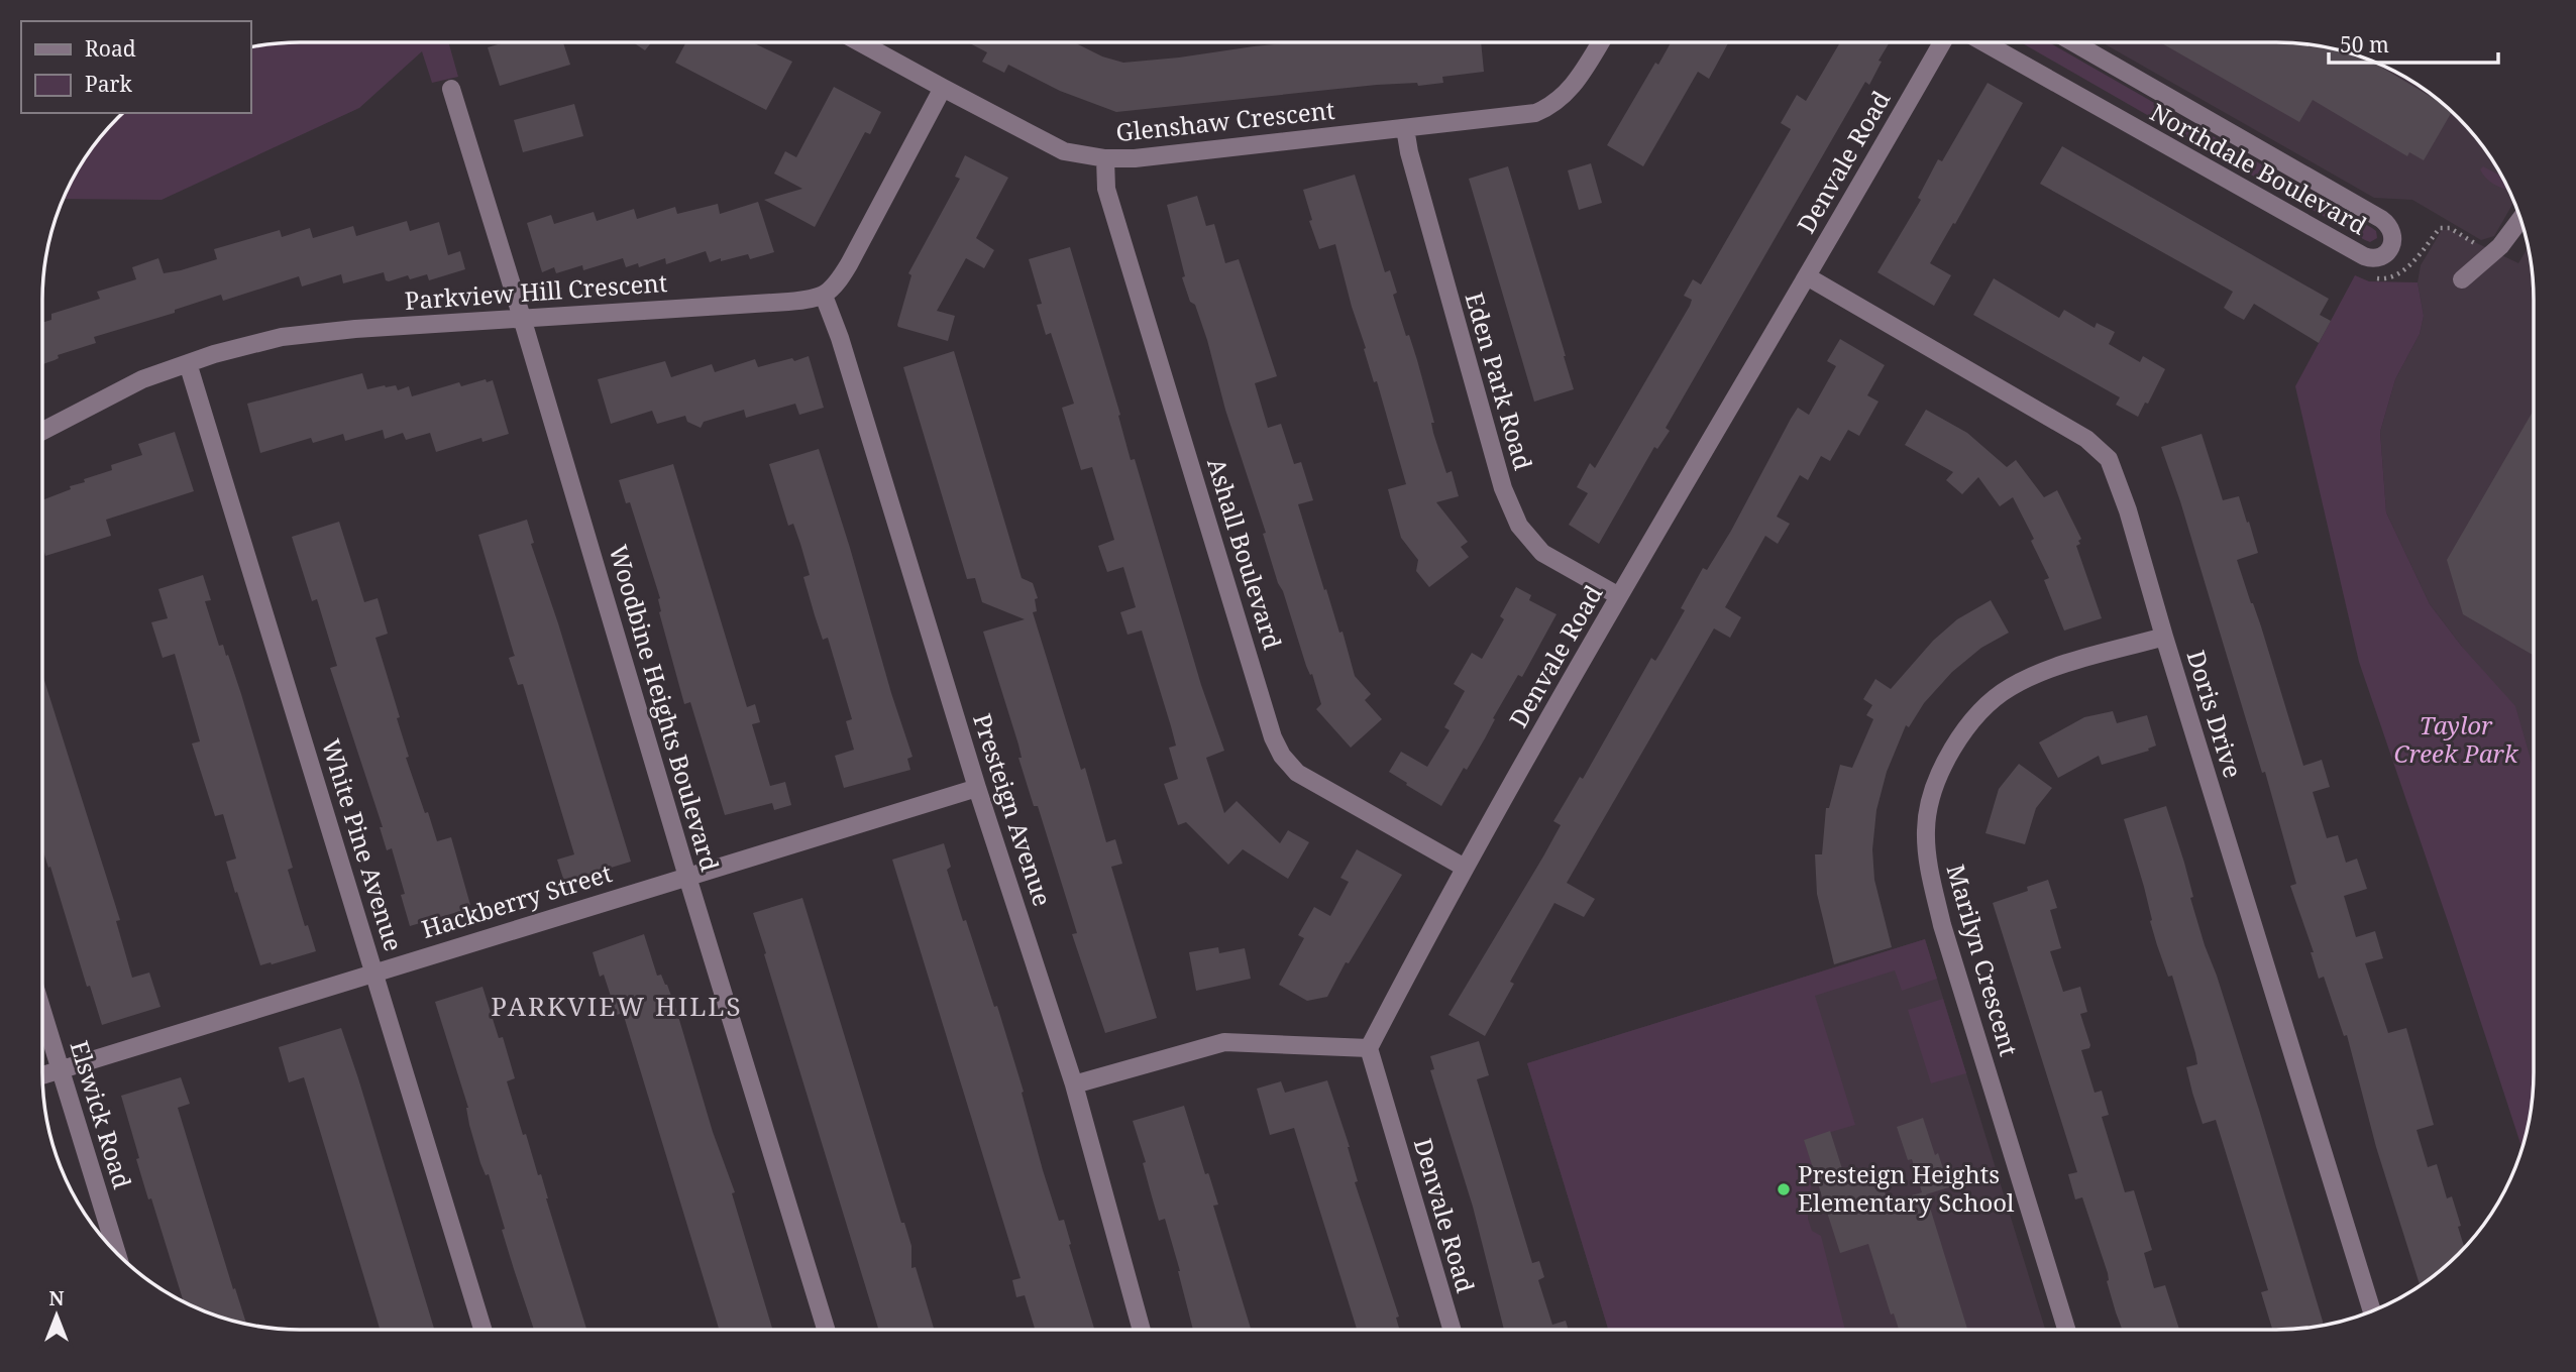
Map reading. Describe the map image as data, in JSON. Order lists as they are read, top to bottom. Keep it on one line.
{"streets":{"street":["Glenshaw Crescent","Denvale Road","Northdale Boulevard","Parkview Hill Crescent","Eden Park Road","Ashall Boulevard","Woodbine Heights Boulevard","Doris Drive","Presteign Avenue","White Pine Avenue","Hackberry Street","Marilyn Crescent","Elswick Road"]},"crossings":[["Glenshaw Crescent","Eden Park Road"],["Glenshaw Crescent","Ashall Boulevard"],["Denvale Road","Eden Park Road"],["Denvale Road","Ashall Boulevard"],["Denvale Road","Doris Drive"],["Parkview Hill Crescent","Woodbine Heights Boulevard"],["Parkview Hill Crescent","Presteign Avenue"],["Parkview Hill Crescent","White Pine Avenue"],["Woodbine Heights Boulevard","Hackberry Street"],["Doris Drive","Marilyn Crescent"],["Presteign Avenue","Hackberry Street"],["White Pine Avenue","Hackberry Street"],["Hackberry Street","Elswick Road"]],"districts":["PARKVIEW HILLS"],"parks":["Taylor Creek Park"],"places":["Presteign Heights Elementary School"],"legend":["Road","Park"],"scale_bar":"50 m","north":"top"}
